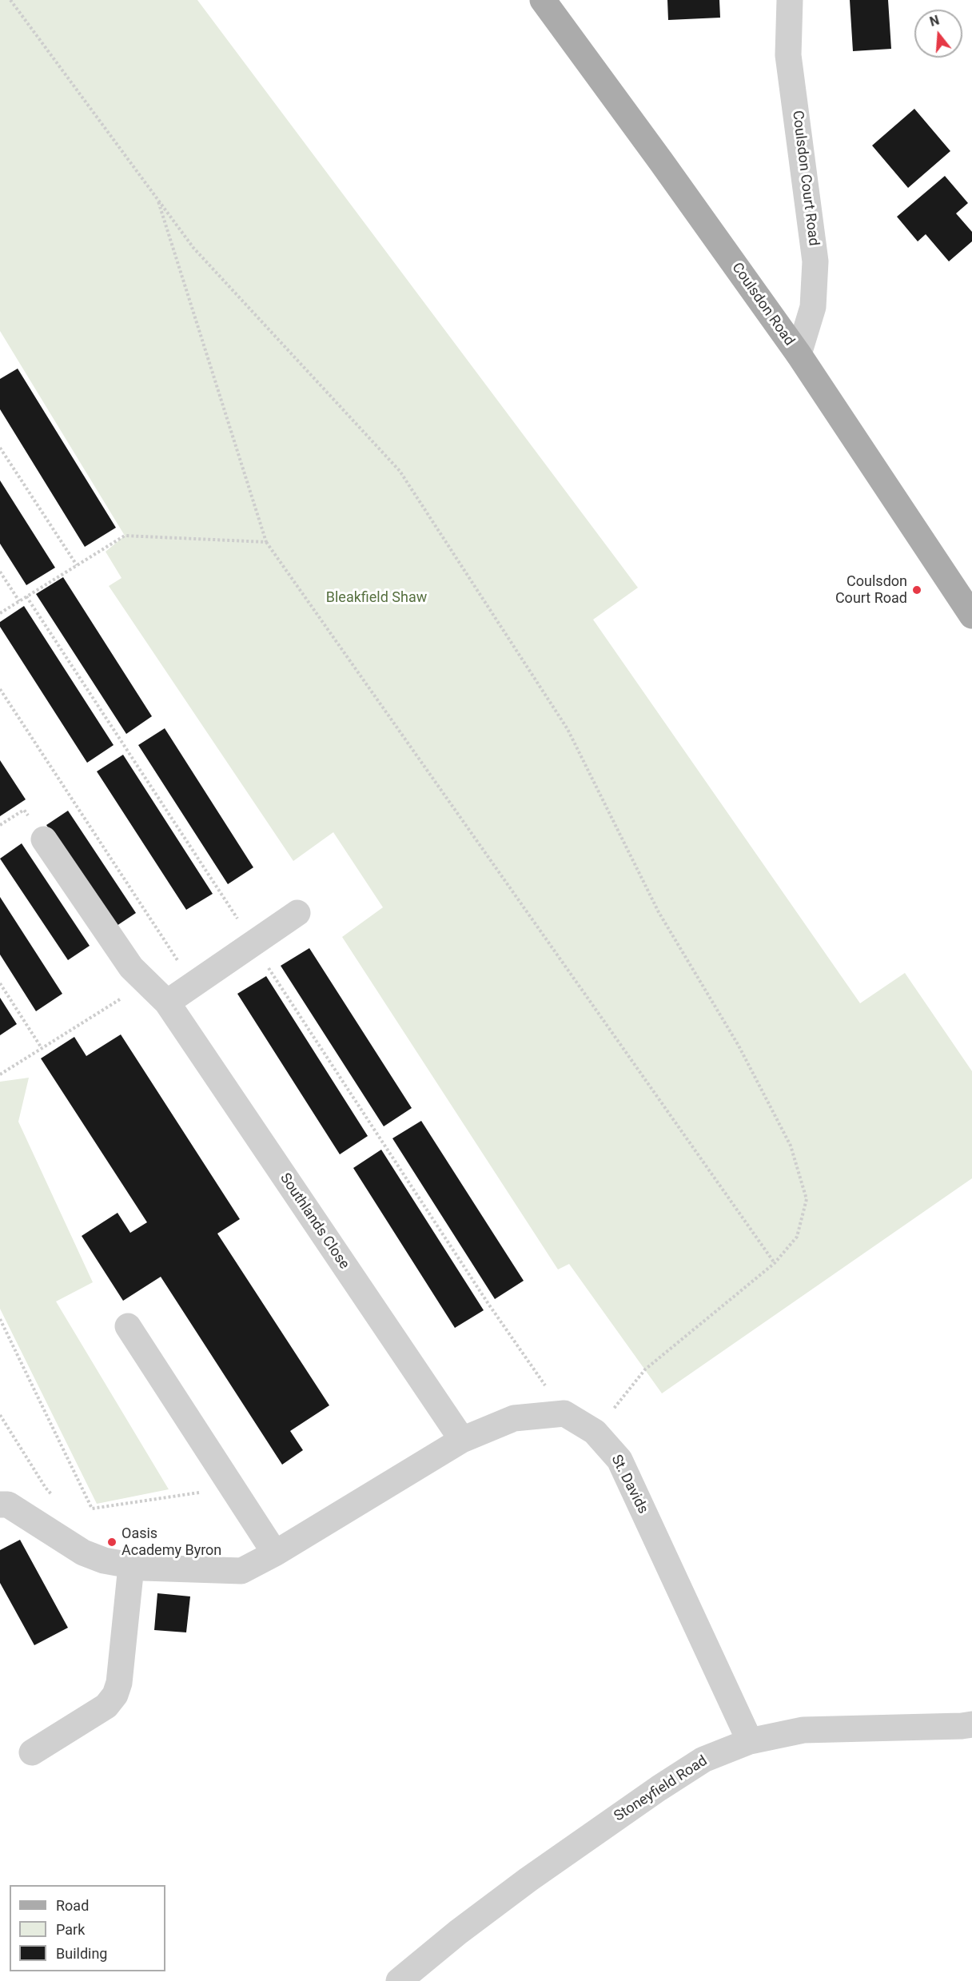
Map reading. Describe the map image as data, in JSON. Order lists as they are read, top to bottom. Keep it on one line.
{"streets":{"main road":["Coulsdon Road"],"street":["Coulsdon Court Road","Southlands Close","St. Davids","Stoneyfield Road"]},"crossings":[["Coulsdon Court Road","Coulsdon Road"],["St. Davids","Stoneyfield Road"]],"parks":["Bleakfield Shaw"],"places":["Coulsdon Court Road","Oasis Academy Byron"],"legend":["Road","Park","Building"],"north":"top"}
